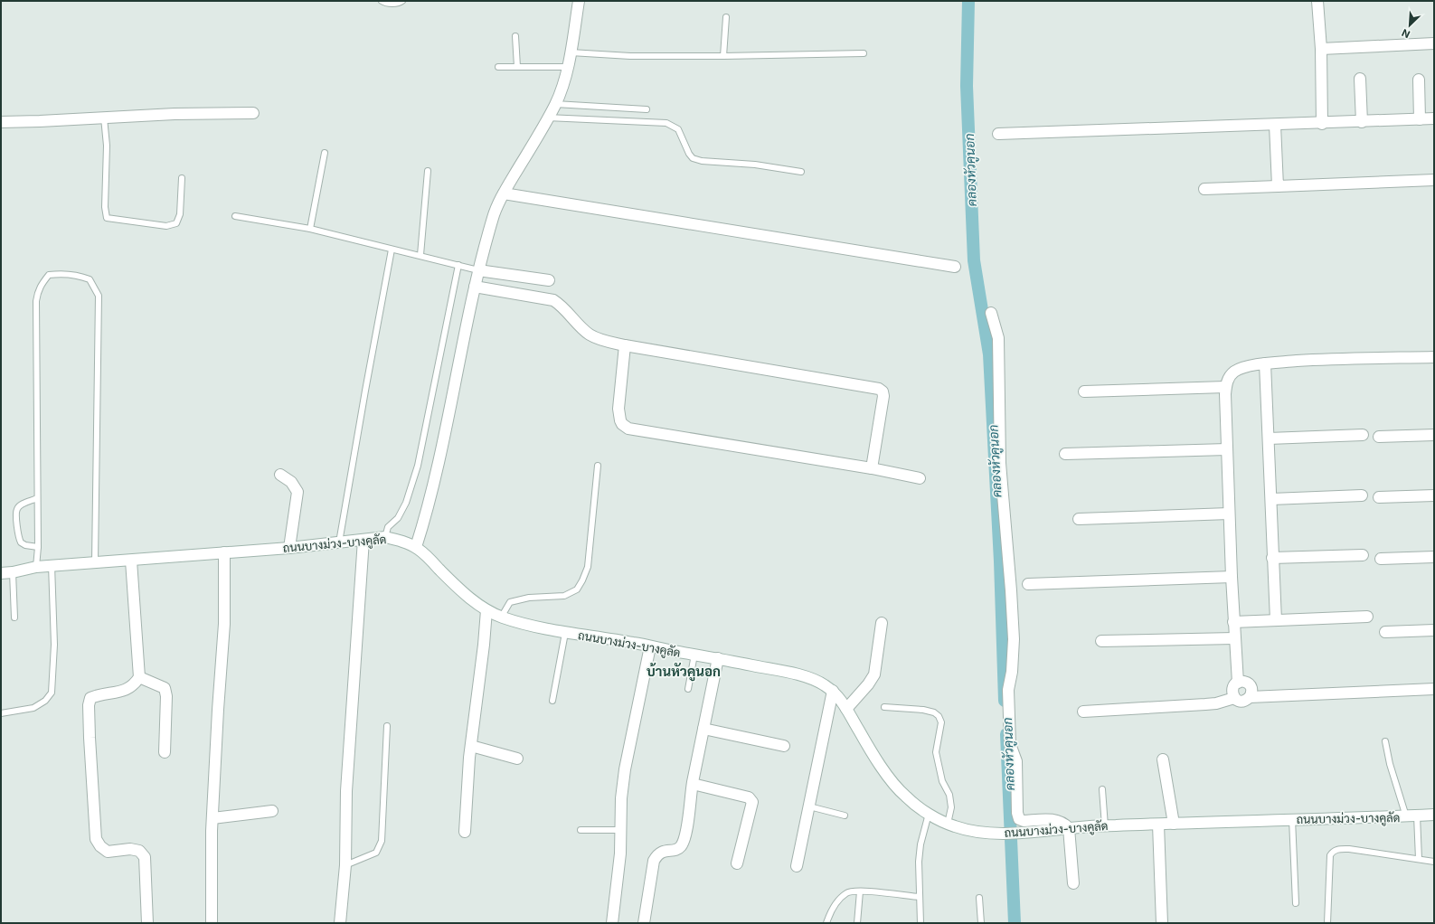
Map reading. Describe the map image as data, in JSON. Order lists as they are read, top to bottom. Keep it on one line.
{"streets":{"street":["ถนนบางม่วง-บางคูลัด"]},"districts":["บ้านหัวคูนอก"],"water":["คลองหัวคูนอก"],"north":"bottom left"}
